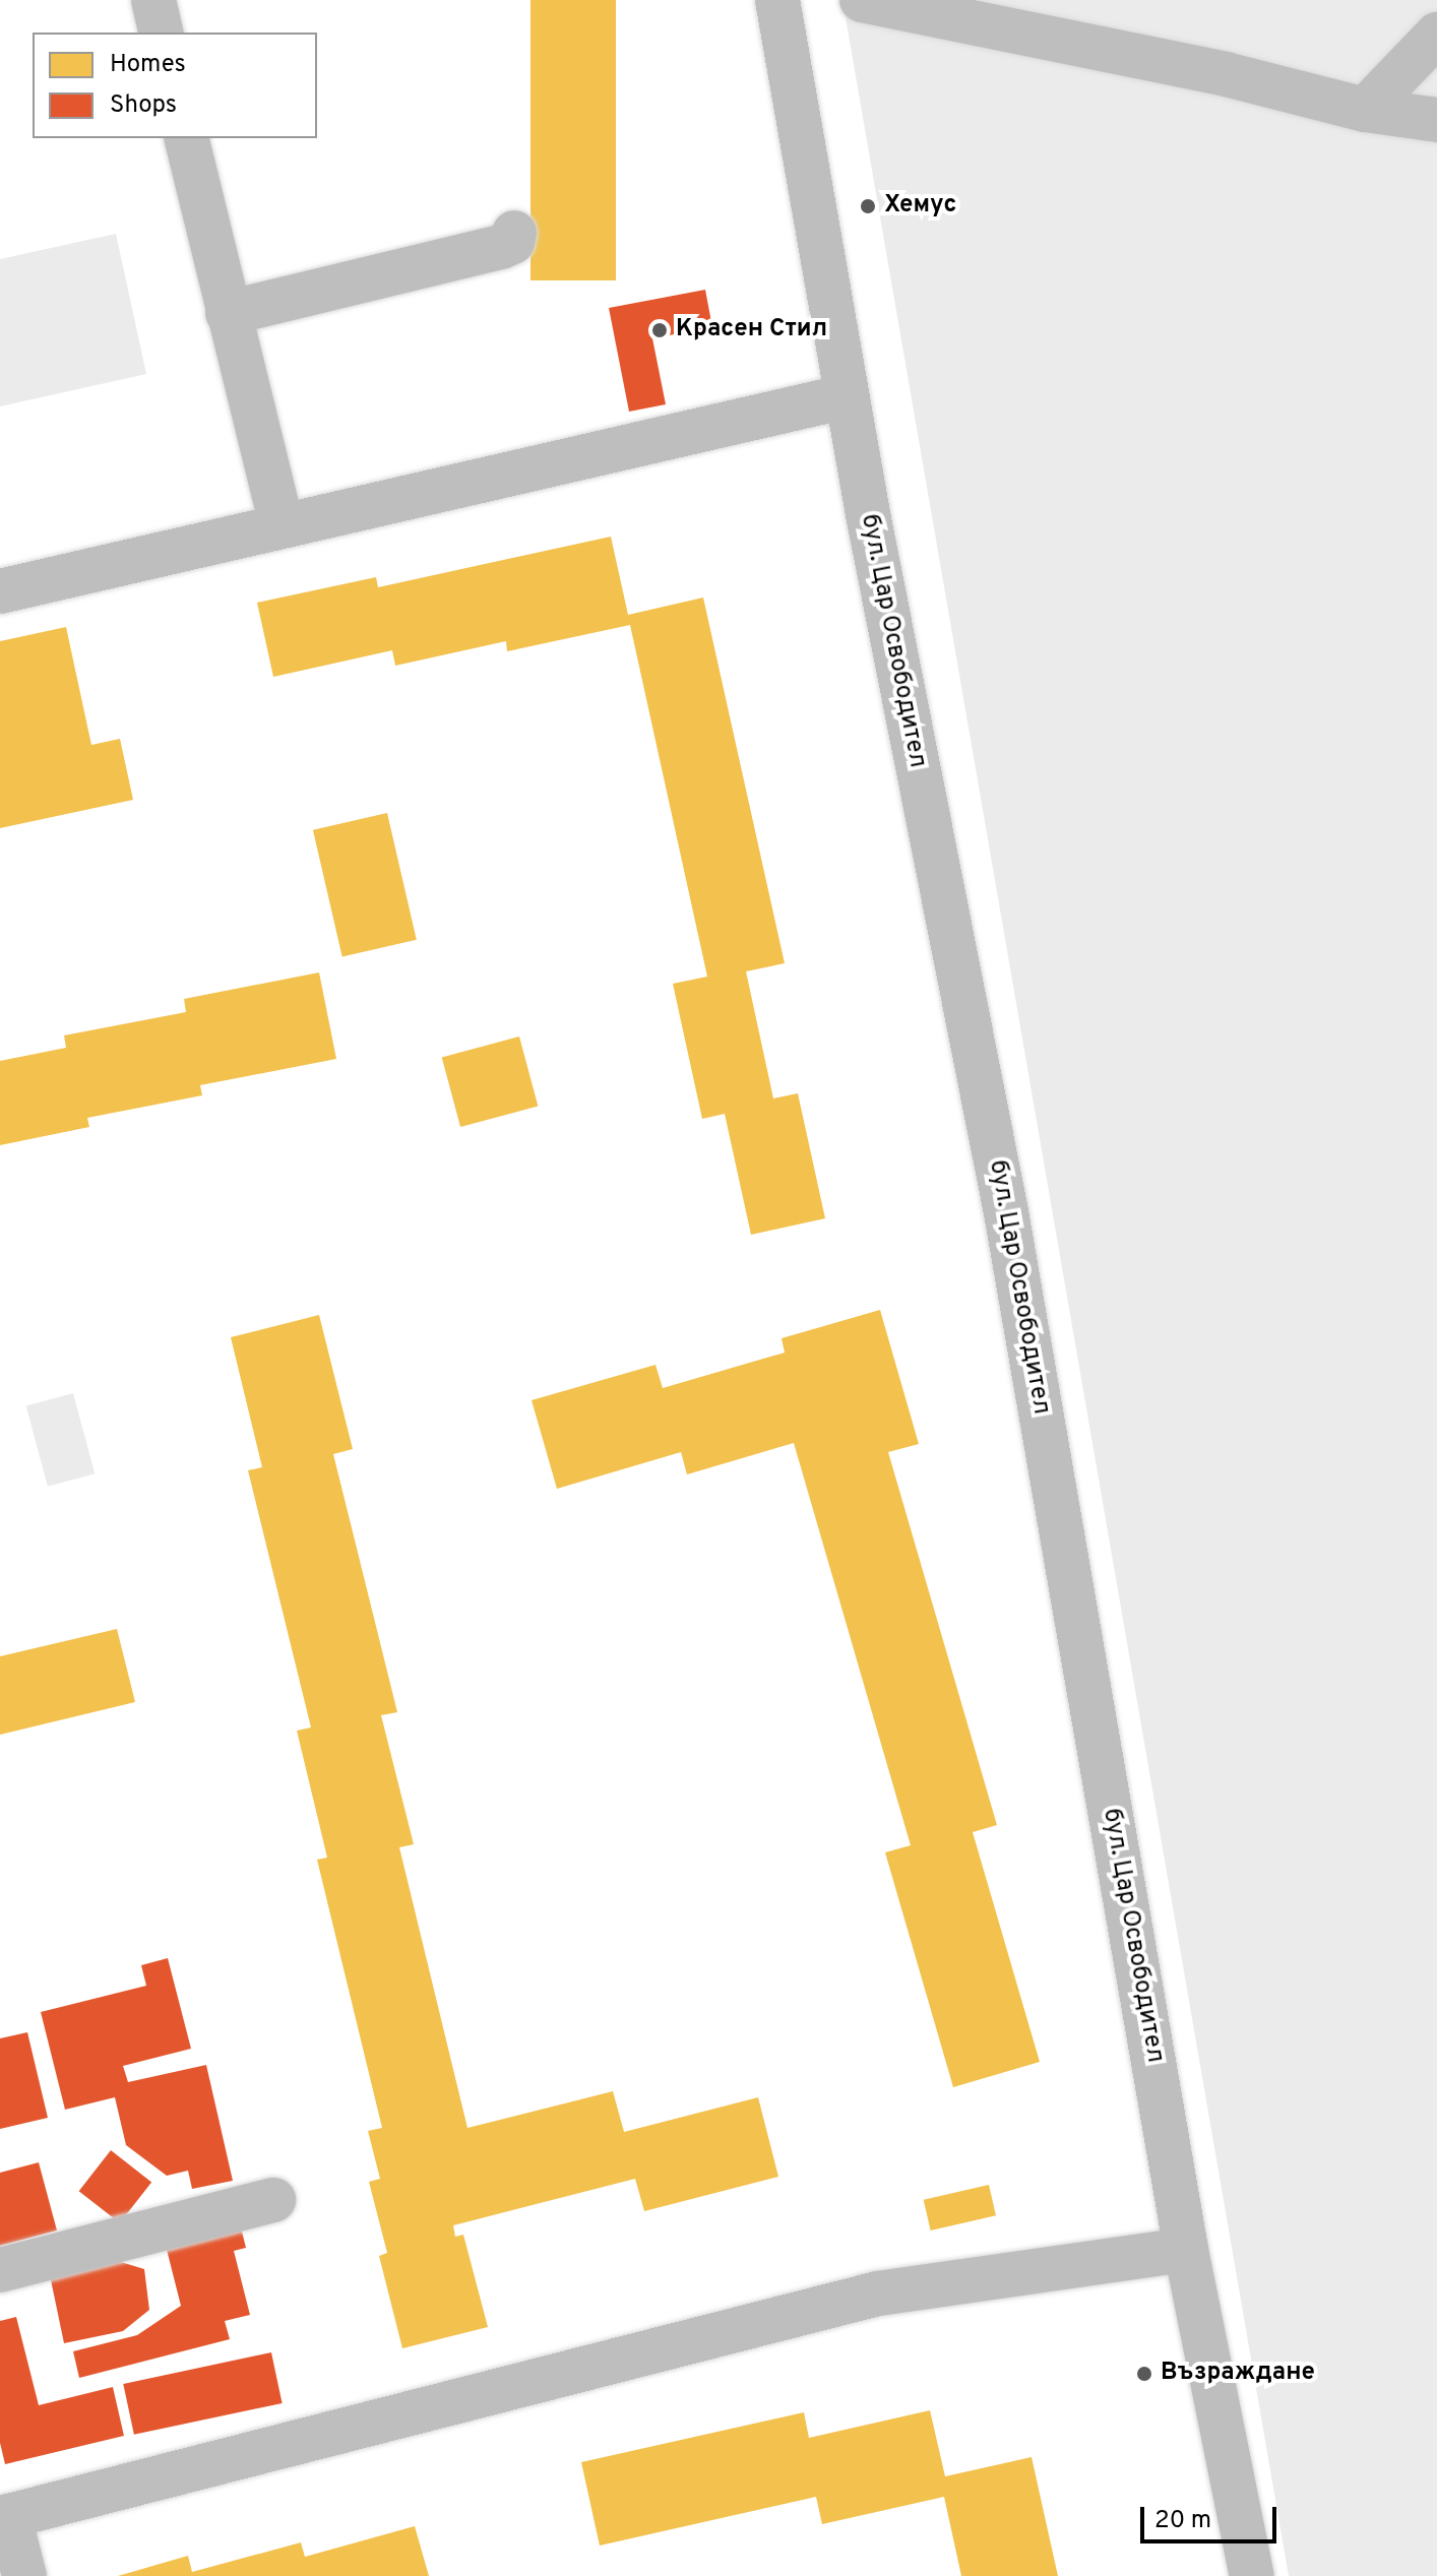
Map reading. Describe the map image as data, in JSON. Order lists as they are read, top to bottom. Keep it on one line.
{"streets":{"main road":["бул. Цар Освободител"]},"places":["Хемус","Красен Стил","Възраждане"],"legend":["Homes","Shops"],"scale_bar":"20 m"}
